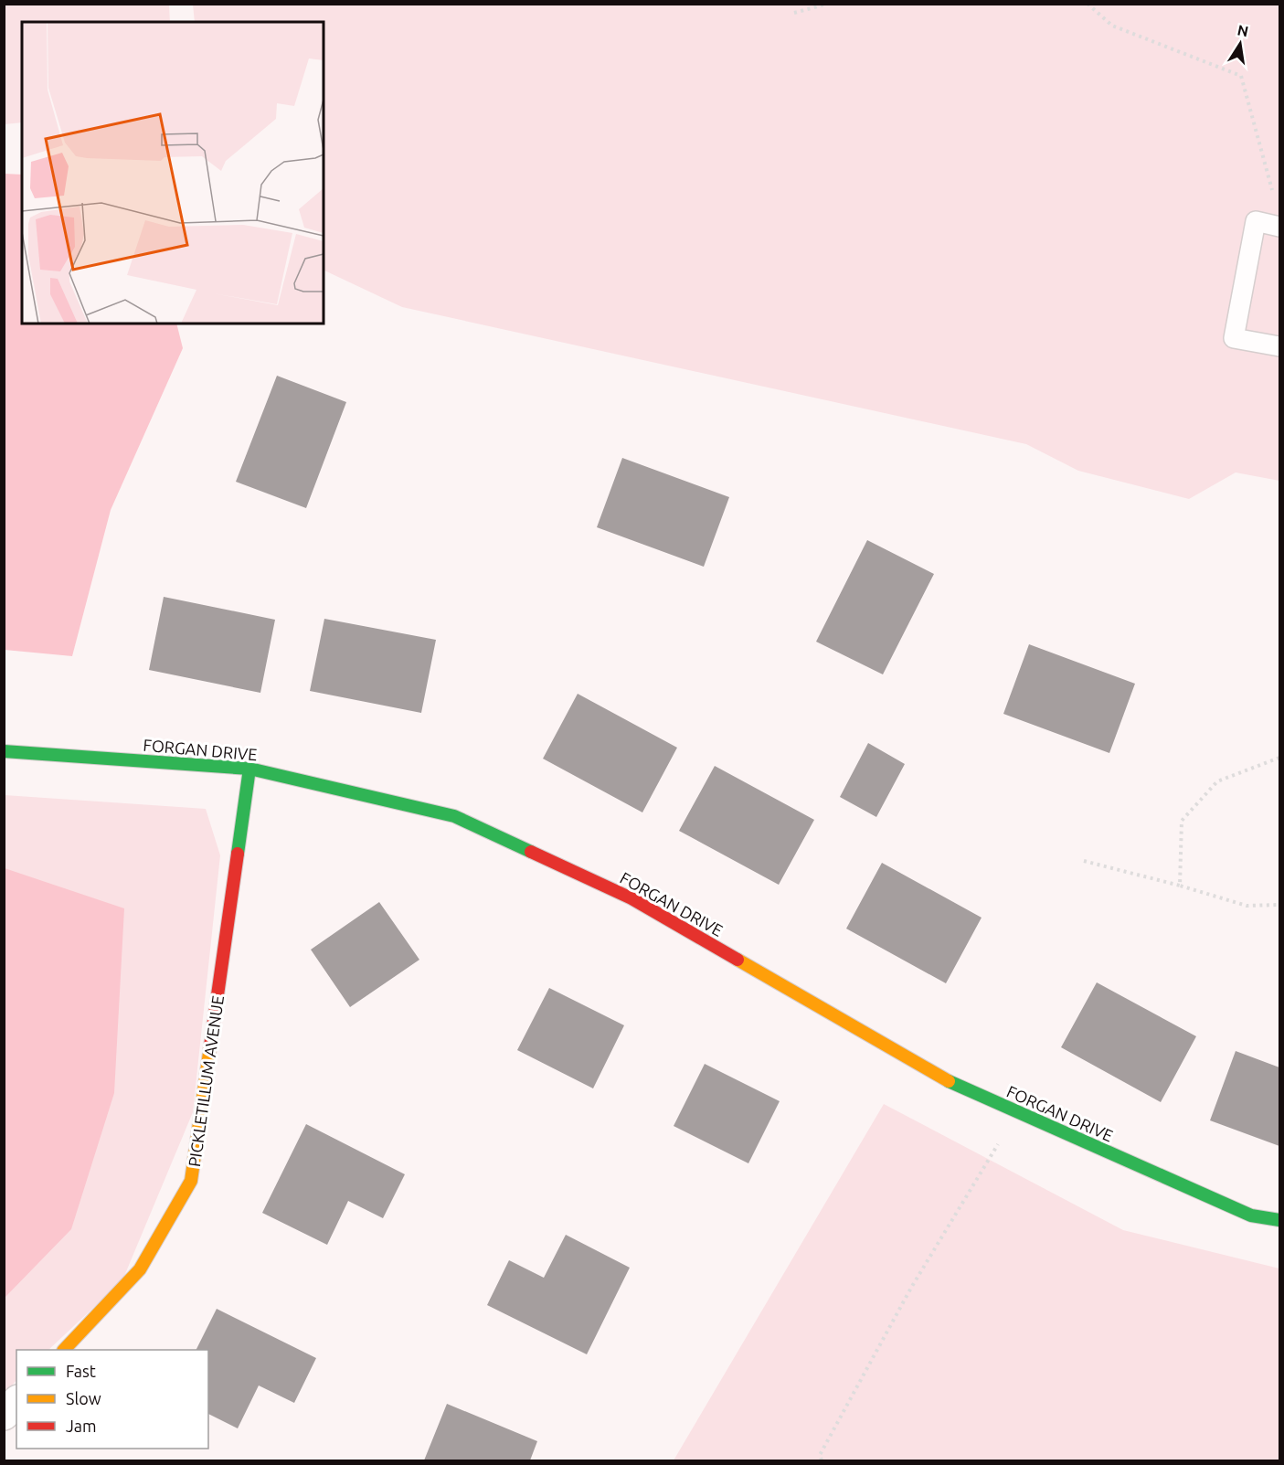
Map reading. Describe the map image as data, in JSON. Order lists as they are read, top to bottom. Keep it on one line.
{"streets":{"street":["FORGAN DRIVE","PICKLETILLUM AVENUE"]},"crossings":[["FORGAN DRIVE","PICKLETILLUM AVENUE"]],"legend":["Fast","Slow","Jam"],"north":"top"}
